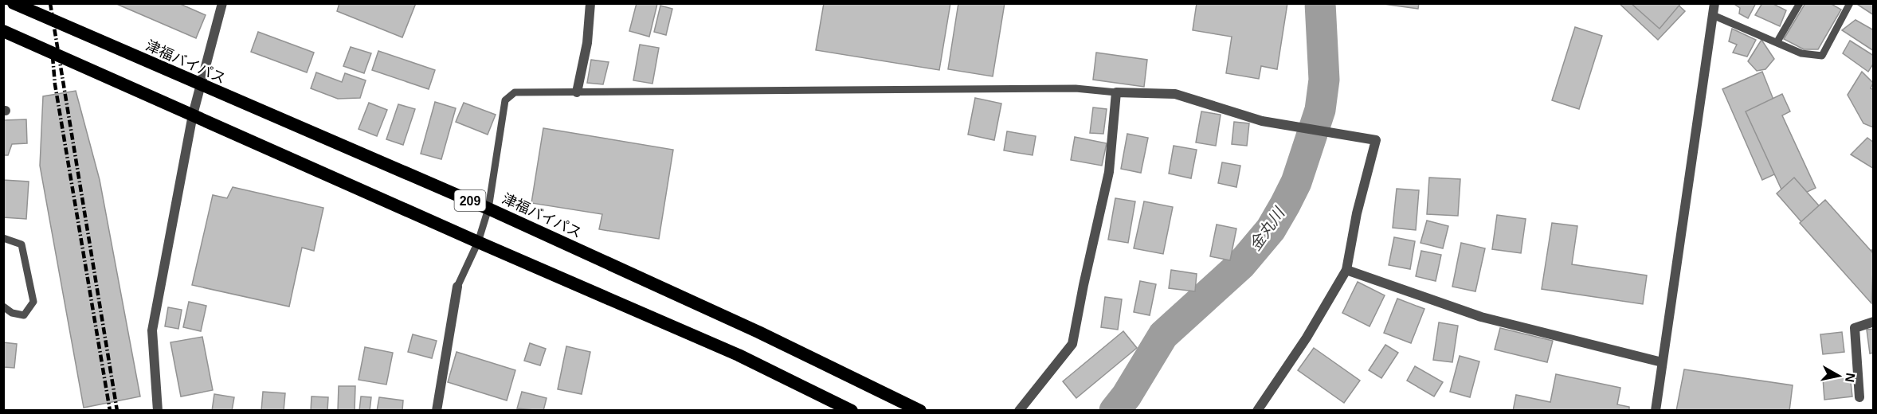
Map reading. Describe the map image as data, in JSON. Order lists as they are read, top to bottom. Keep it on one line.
{"streets":{"highway":["津福バイパス","209"]},"water":["金丸川"],"north":"right"}
